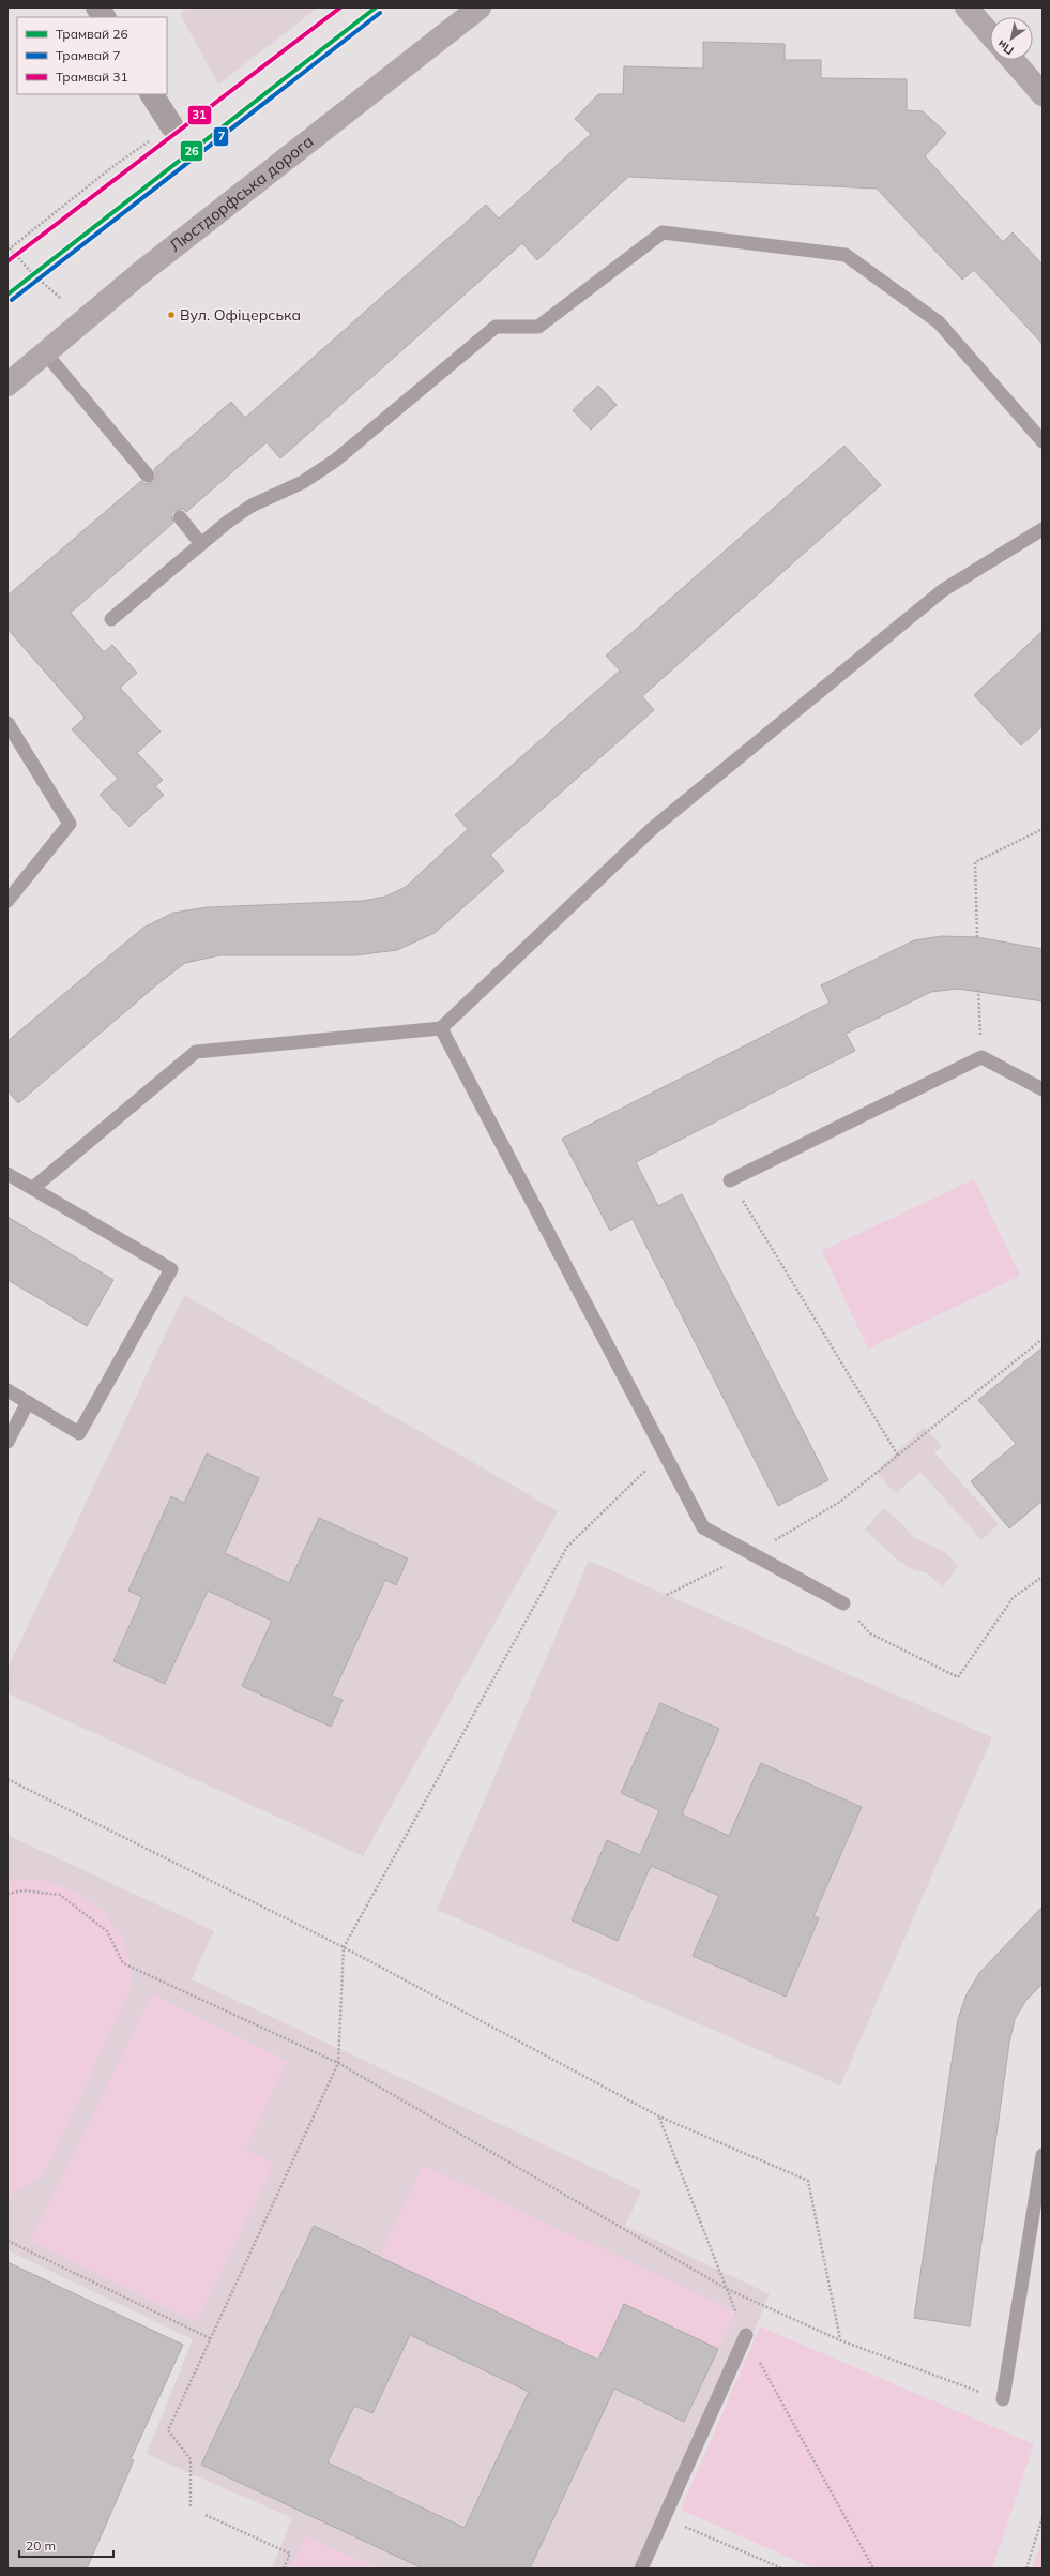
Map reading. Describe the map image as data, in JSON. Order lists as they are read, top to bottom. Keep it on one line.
{"streets":{"main road":["Люстдорфська дорога"]},"places":["Вул. Офіцерська"],"lines":["tram line 26","tram line 31","tram line 7"],"legend":["Трамвай 26","Трамвай 7","Трамвай 31"],"scale_bar":"20 m","north":"bottom left"}
